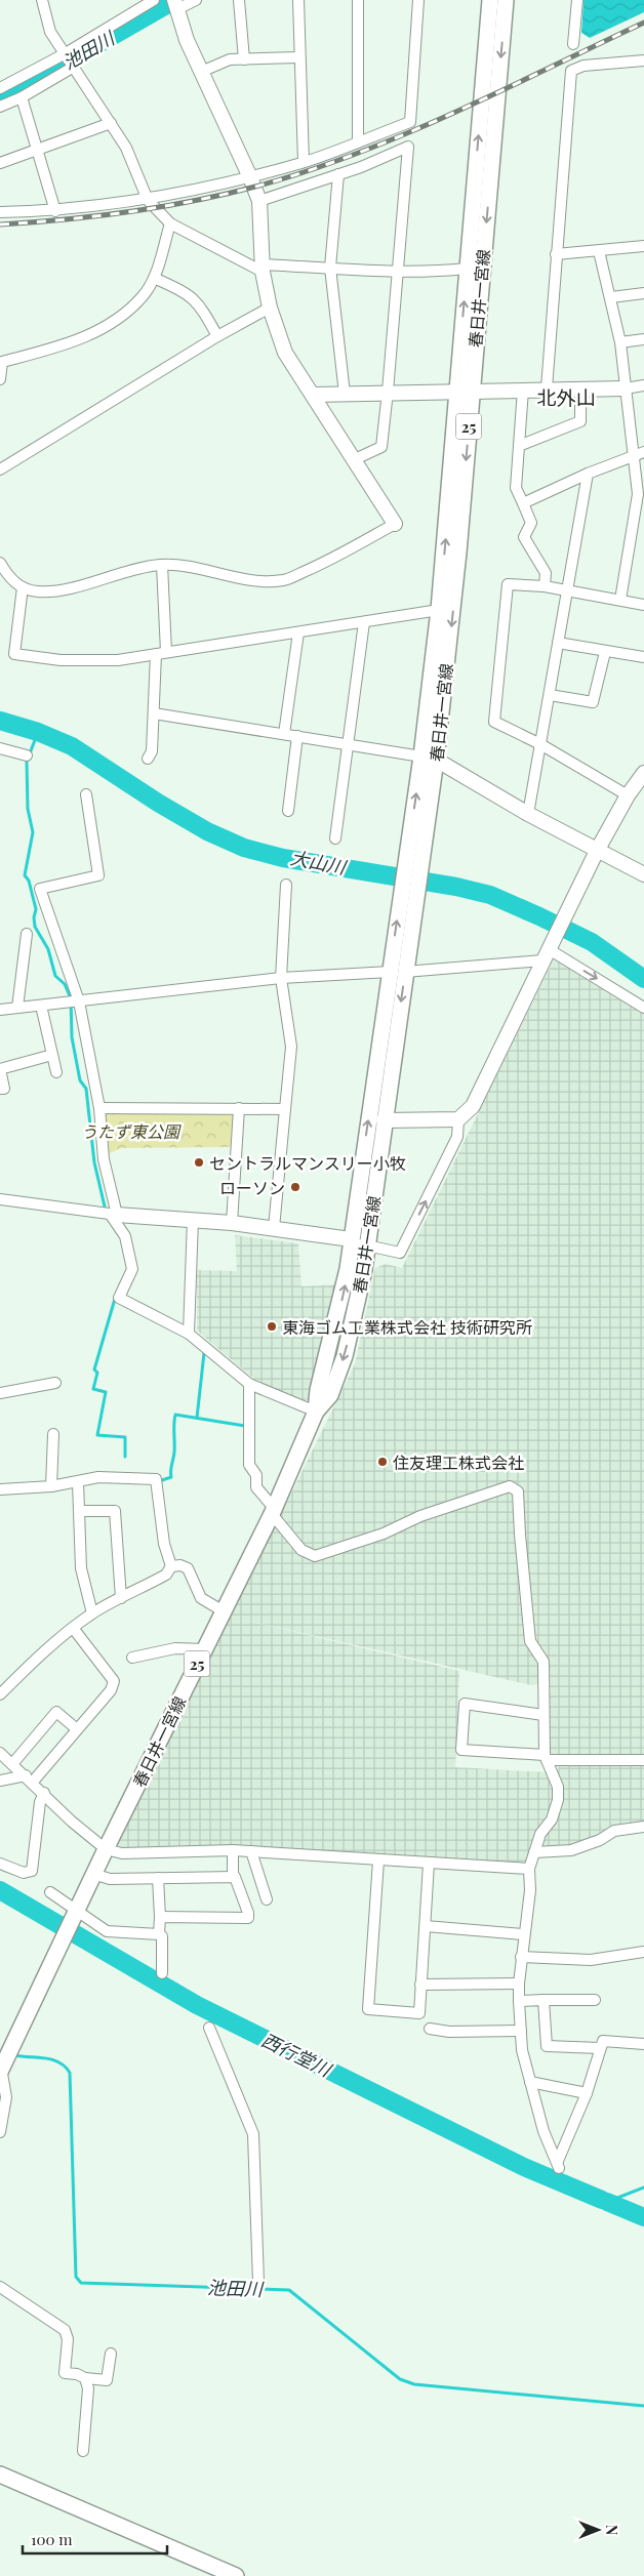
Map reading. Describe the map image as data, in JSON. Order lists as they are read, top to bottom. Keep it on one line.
{"streets":{"main road":["春日井一宮線","25"]},"districts":["北外山"],"water":["池田川","大山川","西行堂川"],"parks":["うたず東公園"],"places":["セントラルマンスリー小牧","ローソン","東海ゴム工業株式会社 技術研究所","住友理工株式会社"],"scale_bar":"100 m","north":"right"}
